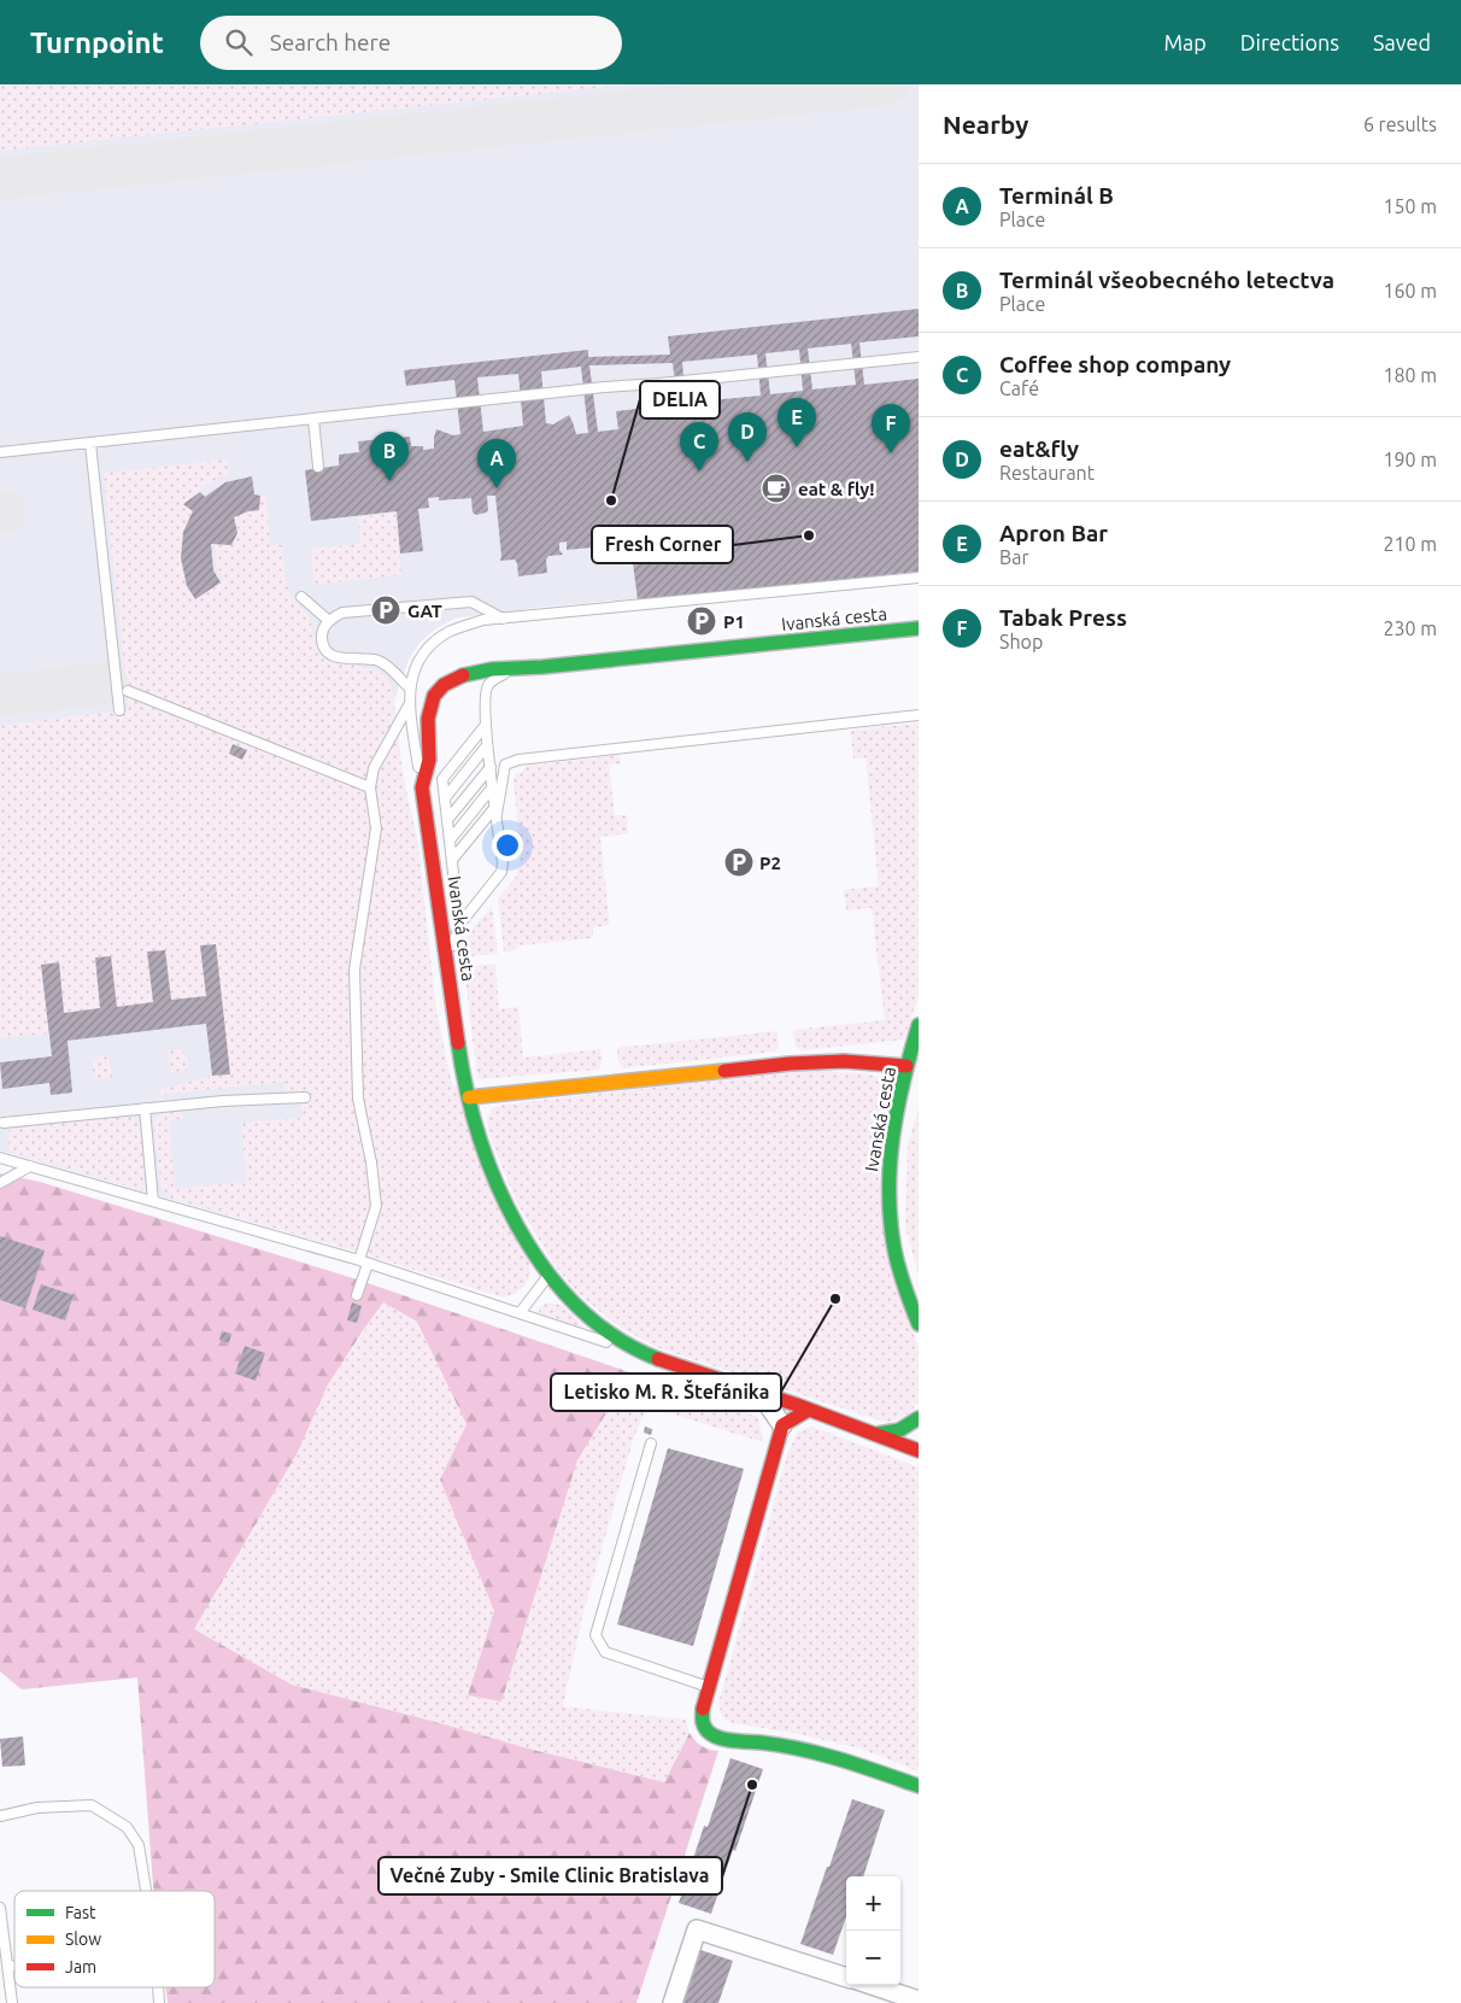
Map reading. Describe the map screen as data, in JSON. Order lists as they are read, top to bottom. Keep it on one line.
{"streets":{"street":["Ivanská cesta"]},"places":{"cafe":["eat & fly!"],"other":["DELIA","Fresh Corner","Letisko M. R. Štefánika","Večné Zuby - Smile Clinic Bratislava"],"parking":["GAT","P1","P2"]},"legend":["Fast","Slow","Jam"],"page":{"header":"Turnpoint","search":"Search here","nav":["Map","Directions","Saved"],"heading":["Nearby","6 results"],"list":[{"mark":"A","name":"Terminál B","note":"Place","value":"150 m"},{"mark":"B","name":"Terminál všeobecného letectva","note":"Place","value":"160 m"},{"mark":"C","name":"Coffee shop company","note":"Café","value":"180 m"},{"mark":"D","name":"eat&fly","note":"Restaurant","value":"190 m"},{"mark":"E","name":"Apron Bar","note":"Bar","value":"210 m"},{"mark":"F","name":"Tabak Press","note":"Shop","value":"230 m"}],"pins":["E","F","D","C","B","A"],"map_buttons":["+","−"]}}
